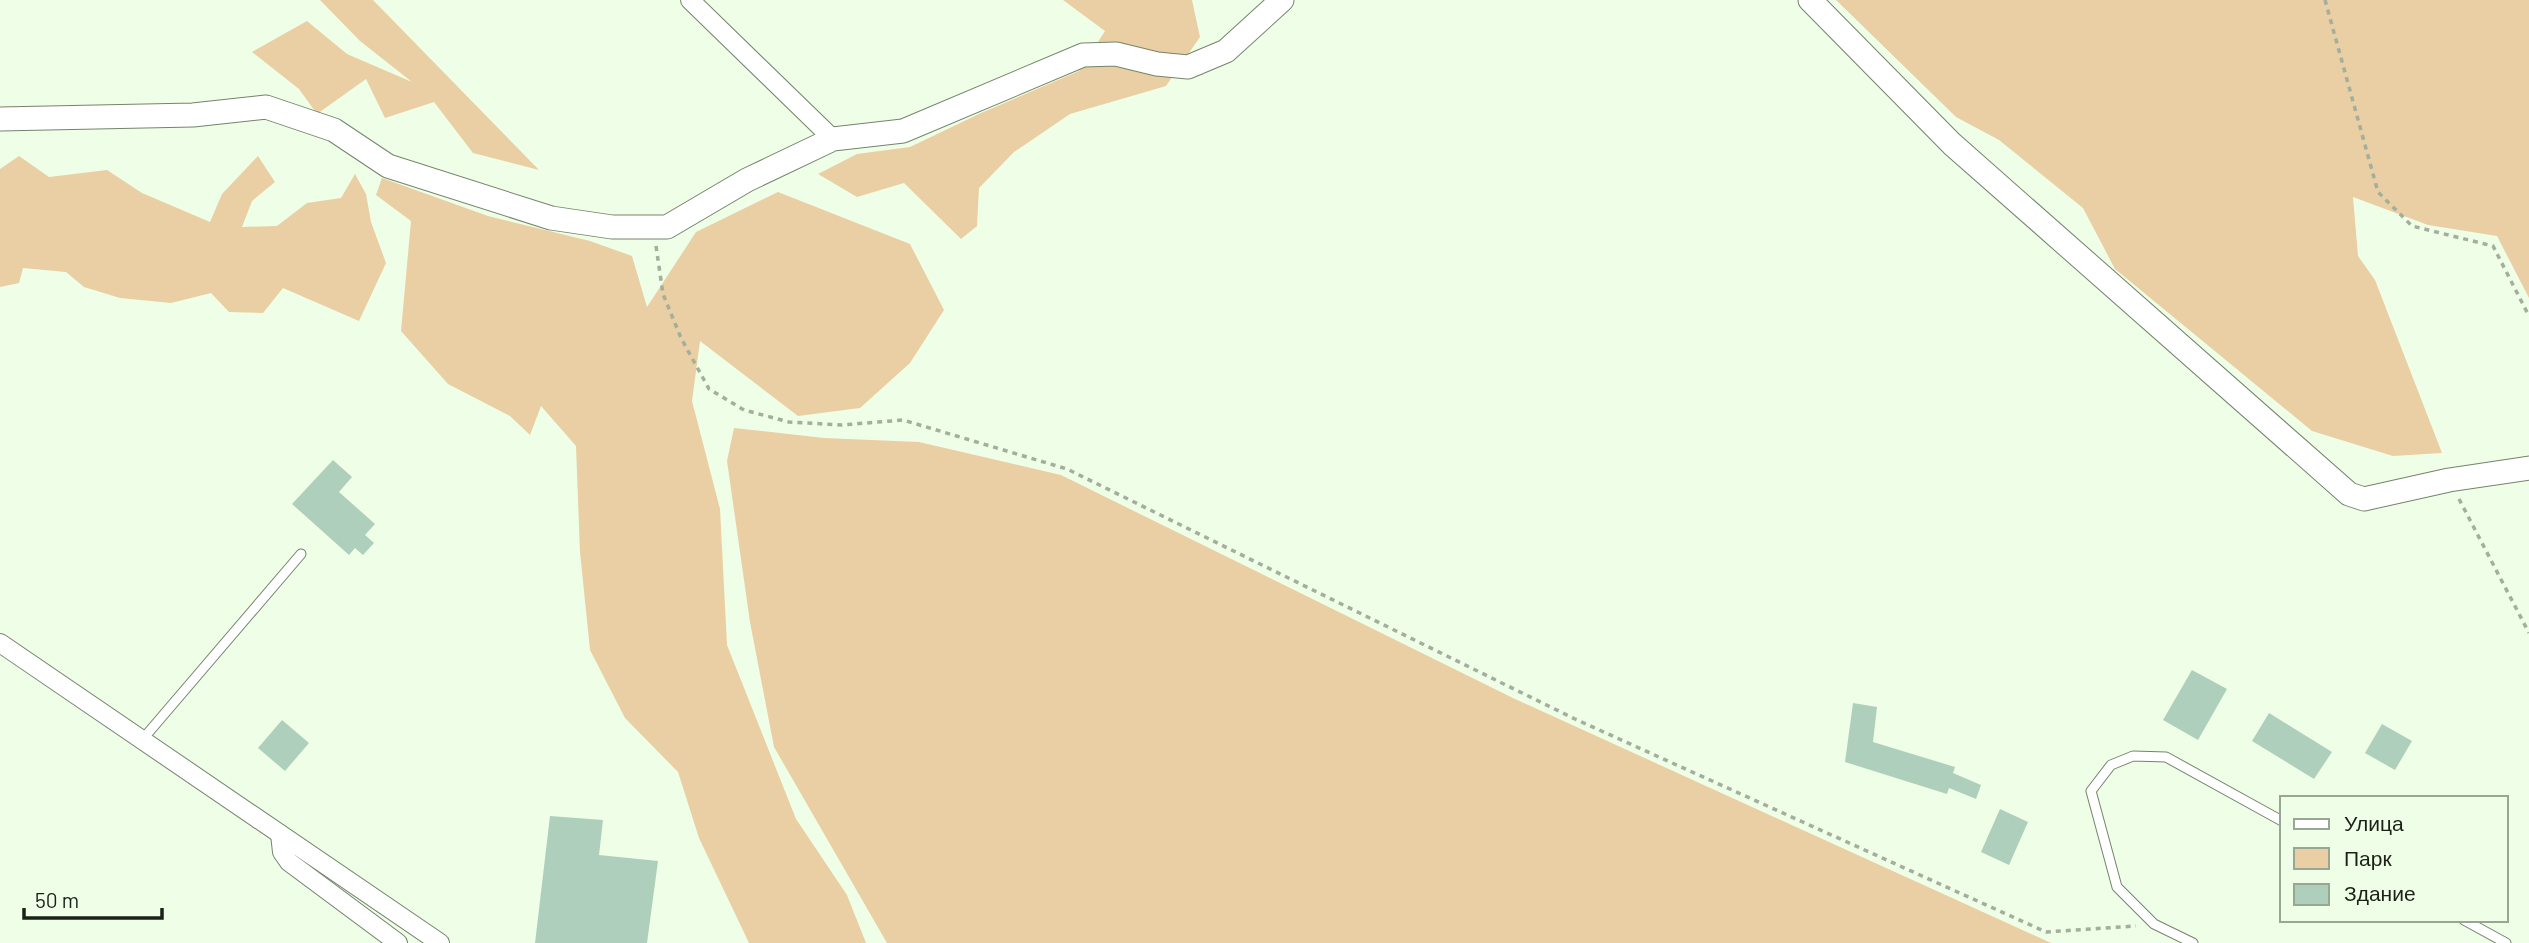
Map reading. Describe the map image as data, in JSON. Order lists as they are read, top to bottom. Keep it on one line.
{"legend":["Улица","Парк","Здание"],"scale_bar":"50 m"}
